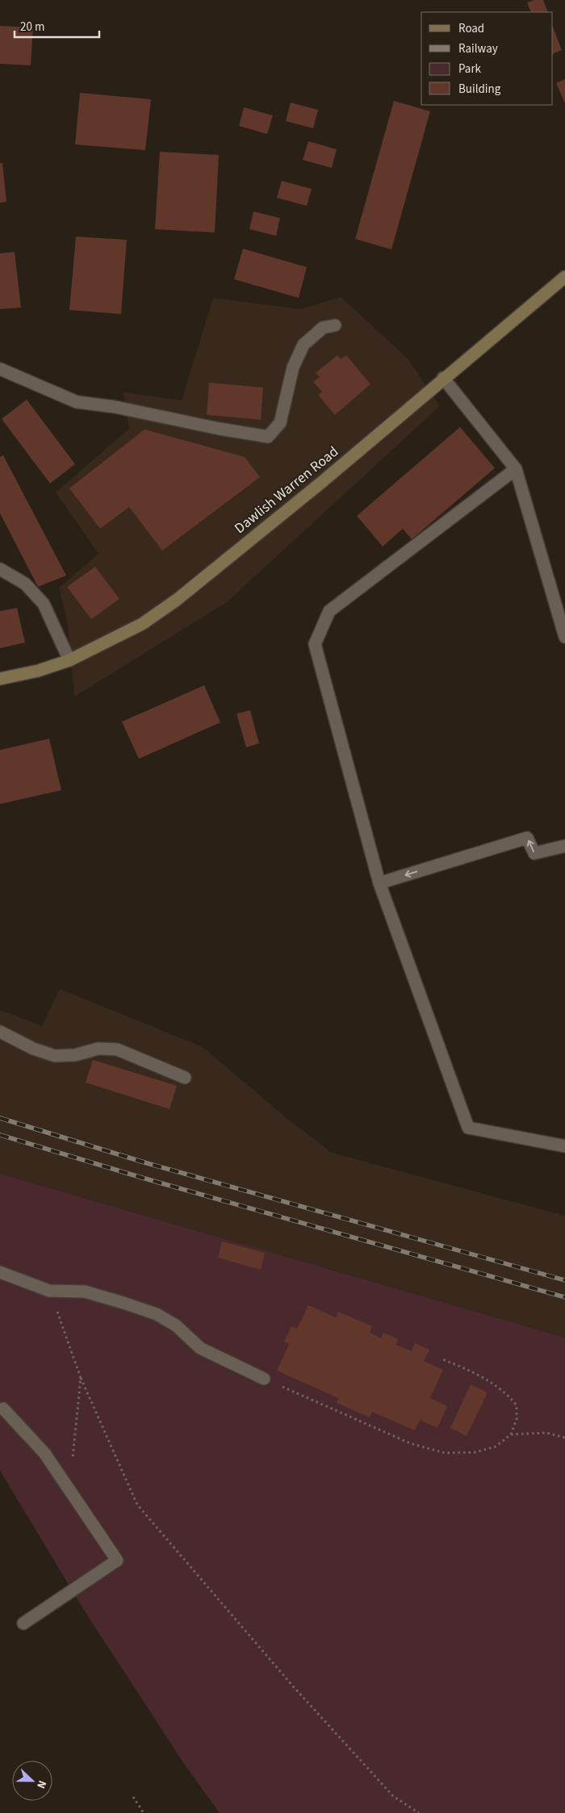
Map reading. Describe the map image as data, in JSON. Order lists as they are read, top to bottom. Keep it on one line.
{"streets":{"street":["Dawlish Warren Road"]},"legend":["Road","Railway","Park","Building"],"scale_bar":"20 m","north":"right"}
